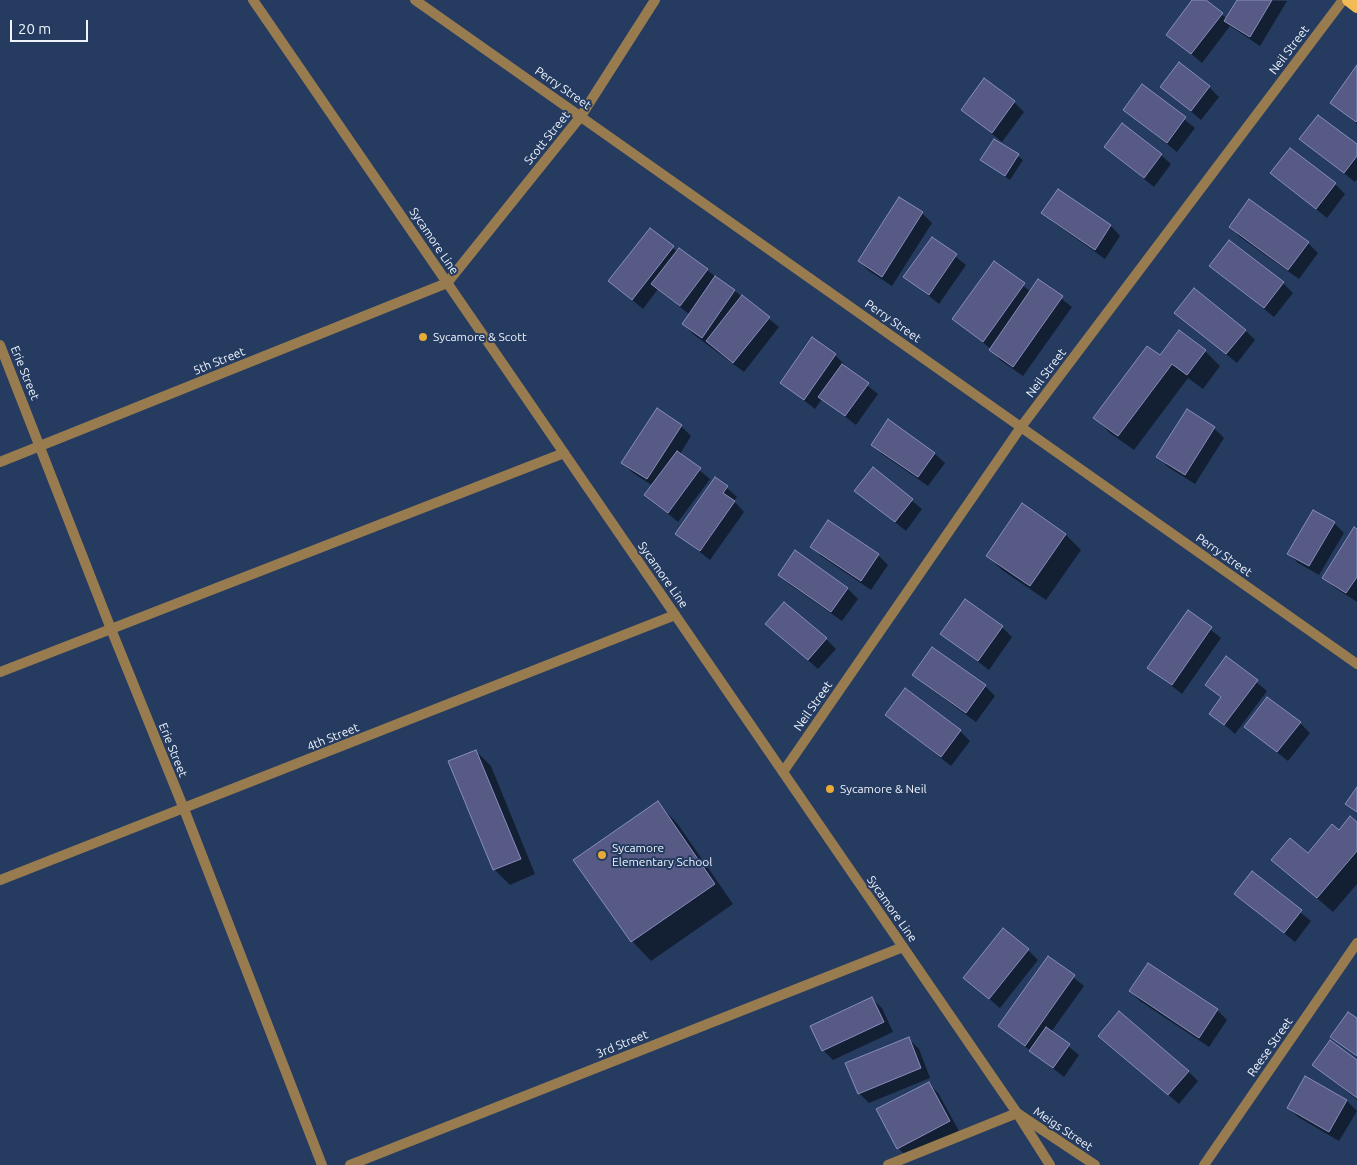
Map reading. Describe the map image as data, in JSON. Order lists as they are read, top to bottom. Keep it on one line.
{"streets":{"street":["Neil Street","Perry Street","Scott Street","Sycamore Line","5th Street","Erie Street","4th Street","3rd Street","Reese Street","Meigs Street"]},"crossings":[["Neil Street","Perry Street"],["Neil Street","Sycamore Line"],["Perry Street","Scott Street"],["Scott Street","Sycamore Line"],["Scott Street","5th Street"],["Sycamore Line","5th Street"],["Sycamore Line","4th Street"],["Sycamore Line","3rd Street"],["Sycamore Line","Meigs Street"],["5th Street","Erie Street"],["Erie Street","4th Street"]],"places":["Sycamore & Scott","Sycamore & Neil","Sycamore Elementary School"],"scale_bar":"20 m"}
